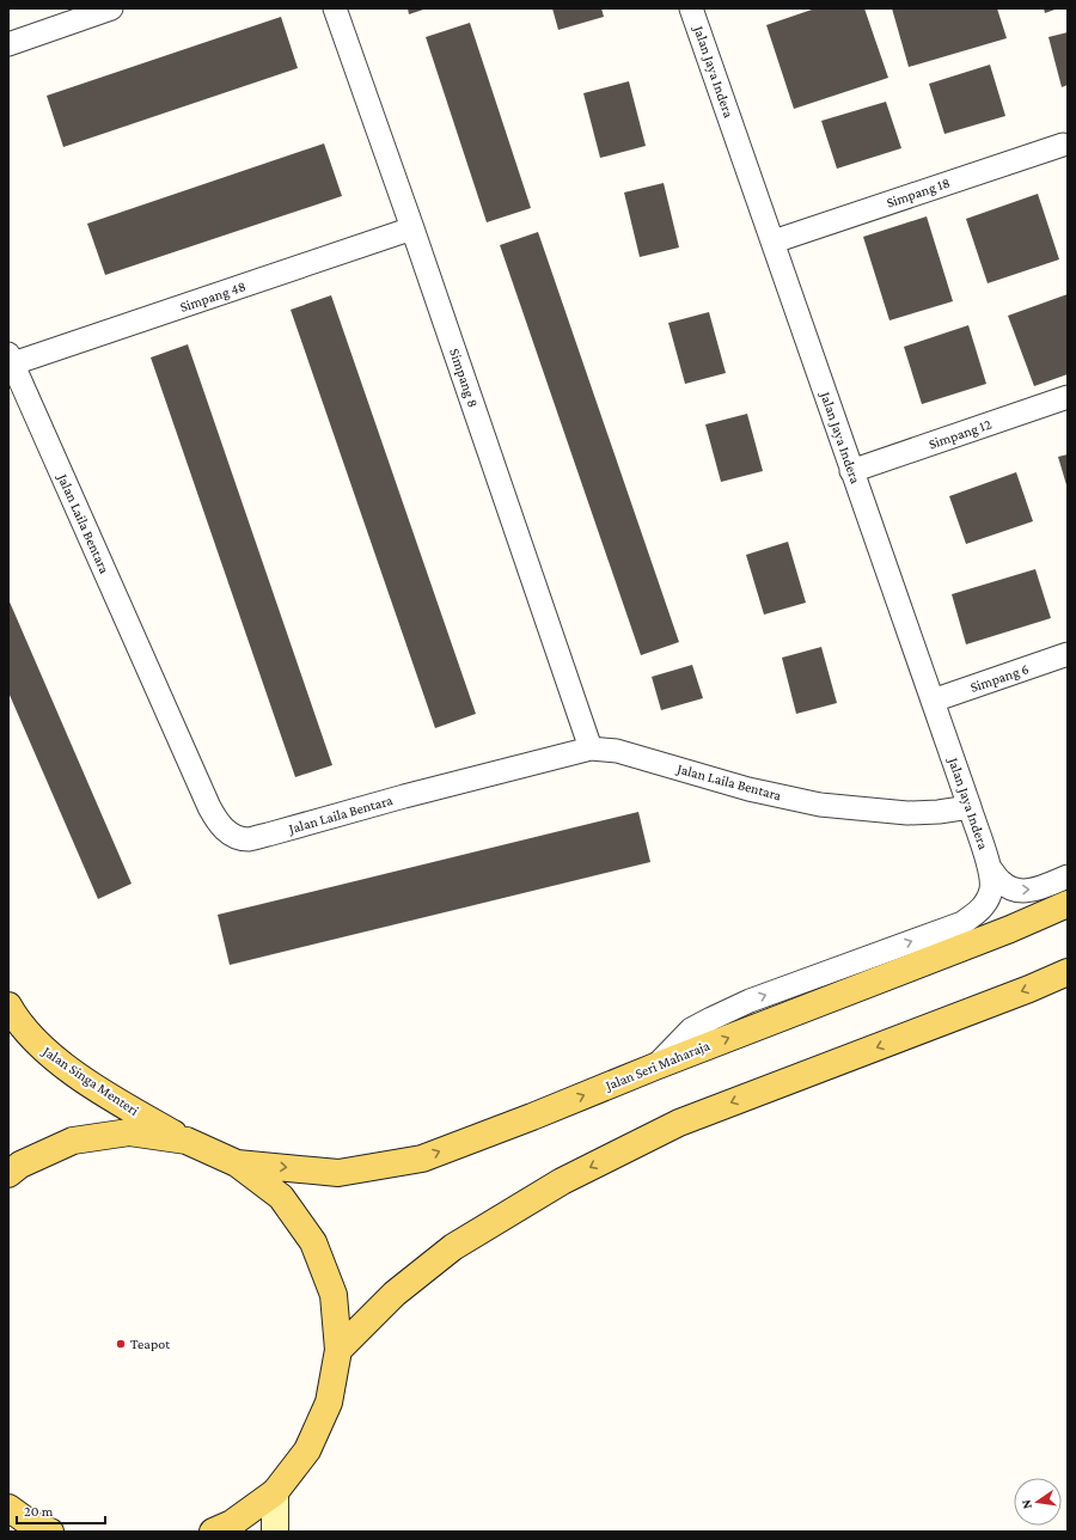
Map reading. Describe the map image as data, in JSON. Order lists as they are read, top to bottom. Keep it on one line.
{"streets":{"main road":["Jalan Seri Maharaja","Jalan Singa Menteri"],"street":["Jalan Jaya Indera","Simpang 18","Simpang 48","Simpang 8","Simpang 12","Jalan Laila Bentara","Simpang 6"]},"crossings":[["Jalan Jaya Indera","Simpang 18"],["Jalan Jaya Indera","Simpang 12"],["Jalan Jaya Indera","Jalan Laila Bentara"],["Jalan Jaya Indera","Simpang 6"],["Simpang 48","Simpang 8"],["Simpang 48","Jalan Laila Bentara"],["Simpang 8","Jalan Laila Bentara"]],"places":["Teapot"],"scale_bar":"20 m","north":"left"}
